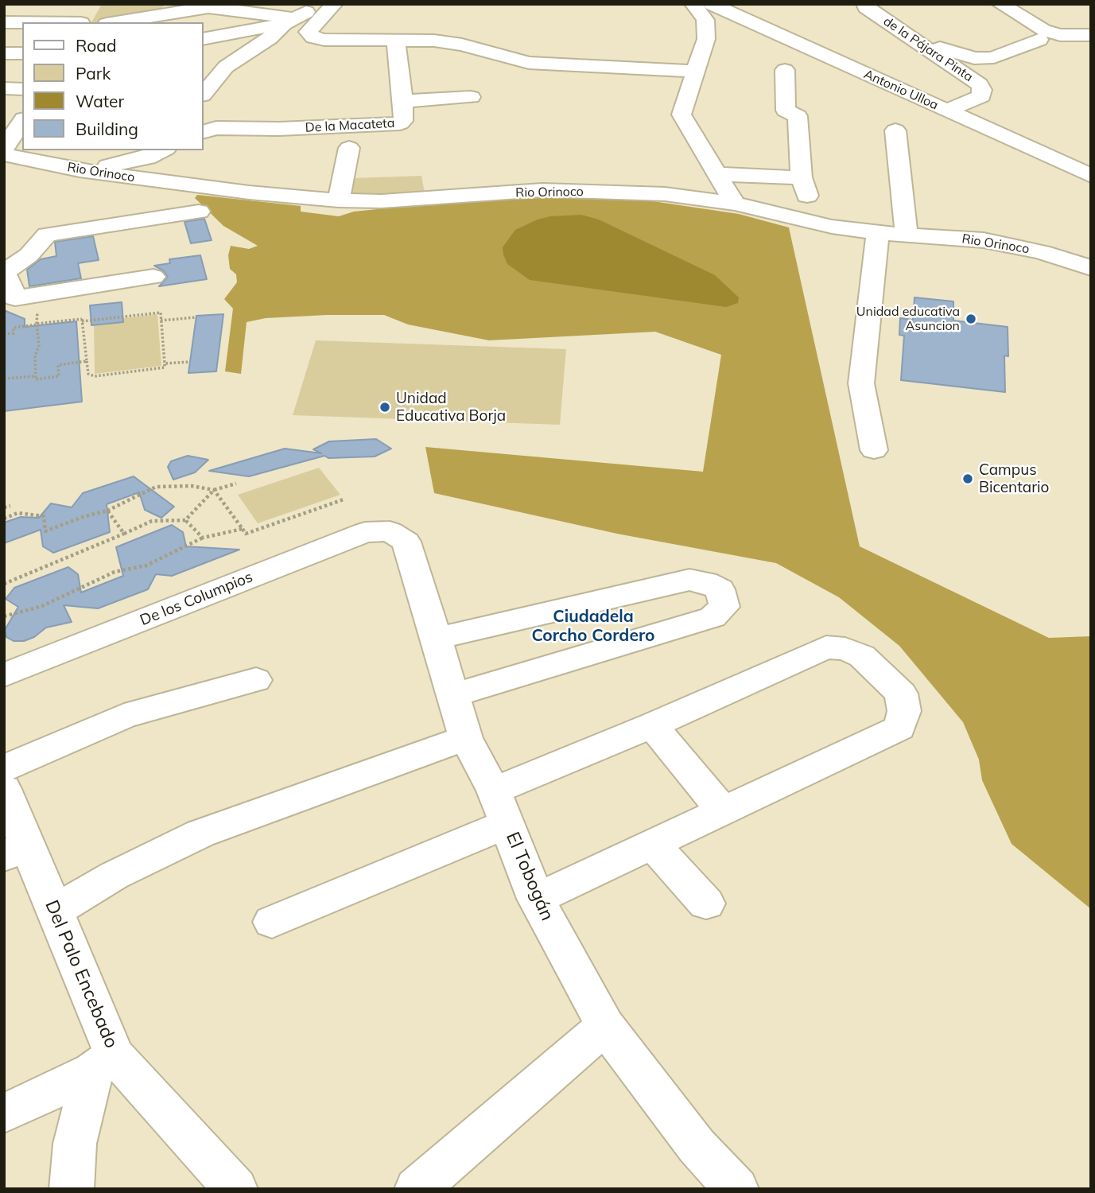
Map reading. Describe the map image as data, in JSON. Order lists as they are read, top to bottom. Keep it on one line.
{"streets":{"street":["de la Pájara Pinta","Antonio Ulloa","De la Macateta","Rio Orinoco","De los Columpios","El Tobogán","Del Palo Encebado"]},"crossings":[["de la Pájara Pinta","Antonio Ulloa"],["De los Columpios","El Tobogán"]],"districts":["Ciudadela Corcho Cordero"],"places":["Unidad educativa Asuncion","Unidad Educativa Borja","Campus Bicentario"],"legend":["Road","Park","Water","Building"]}
